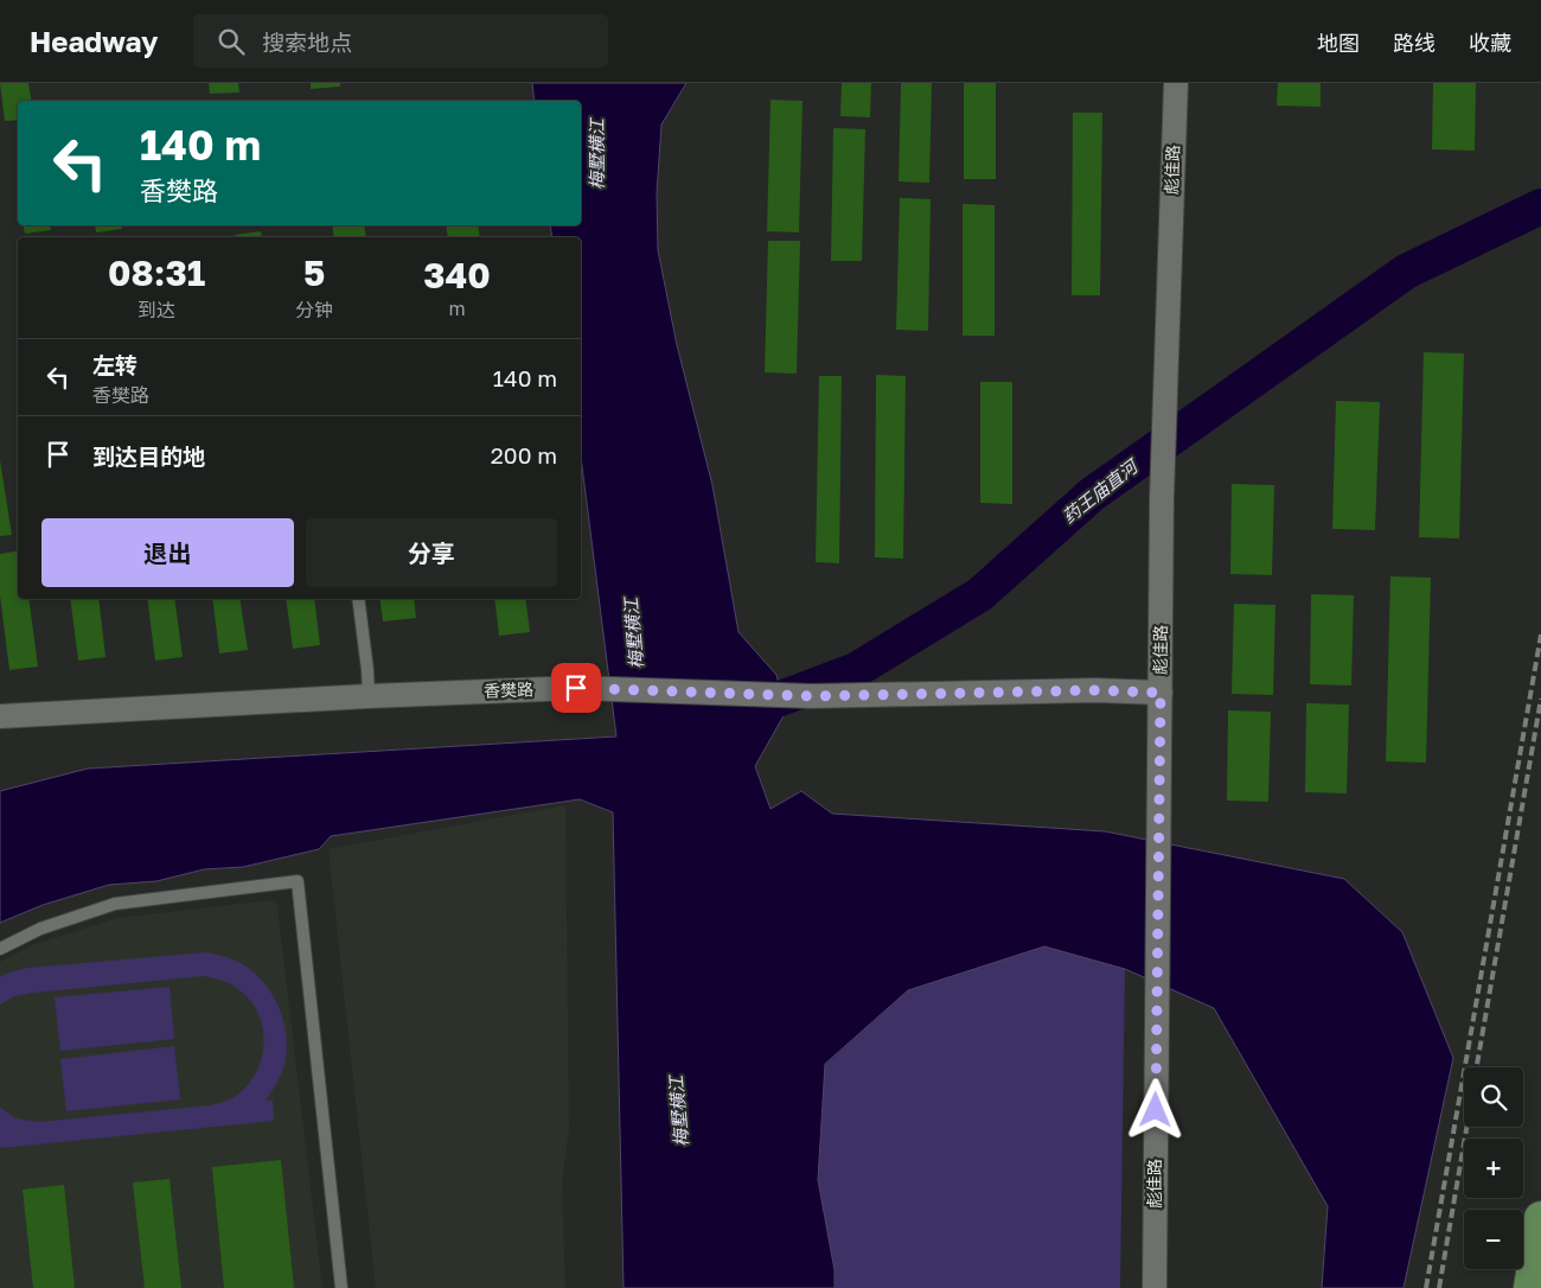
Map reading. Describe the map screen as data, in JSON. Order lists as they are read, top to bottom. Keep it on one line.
{"streets":{"street":["彪佳路","香樊路"]},"crossings":[["彪佳路","香樊路"]],"water":["梅墅横江","药王庙直河"],"page":{"header":"Headway","search":"搜索地点","nav":["地图","路线","收藏"],"turn":["140 m","香樊路"],"eta":["08:31","到达","5","分钟","340","m"],"list":[{"name":"左转","note":"香樊路","value":"140 m"},{"name":"到达目的地","value":"200 m"}],"buttons":["退出","分享"],"map_buttons":["+","−"]}}
